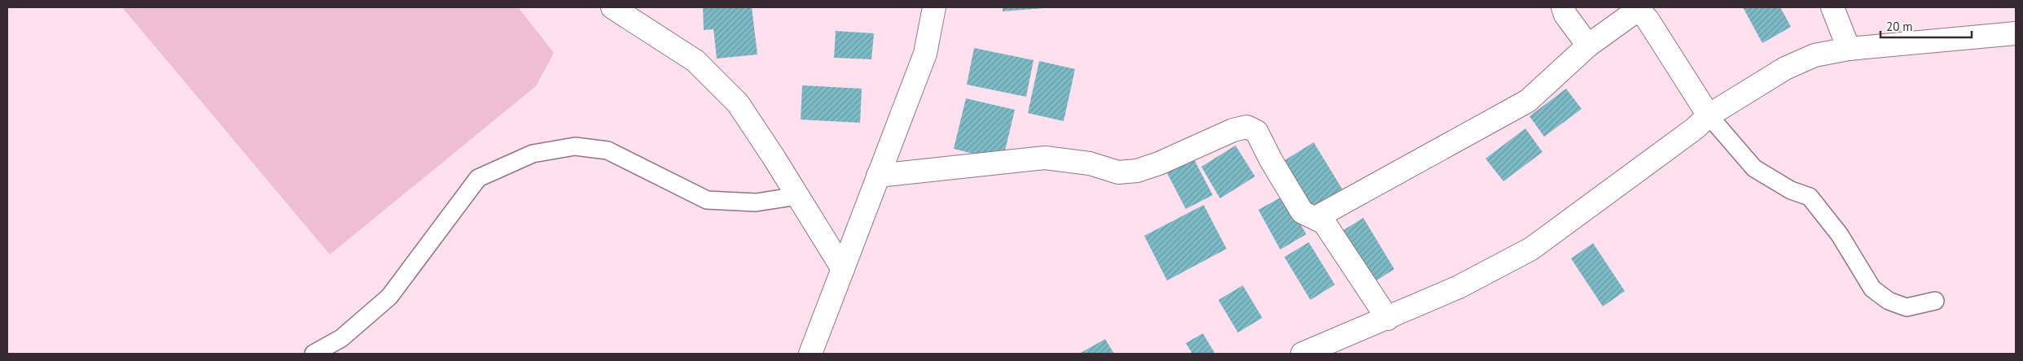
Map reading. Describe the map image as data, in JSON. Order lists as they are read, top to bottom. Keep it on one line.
{"scale_bar":"20 m"}
